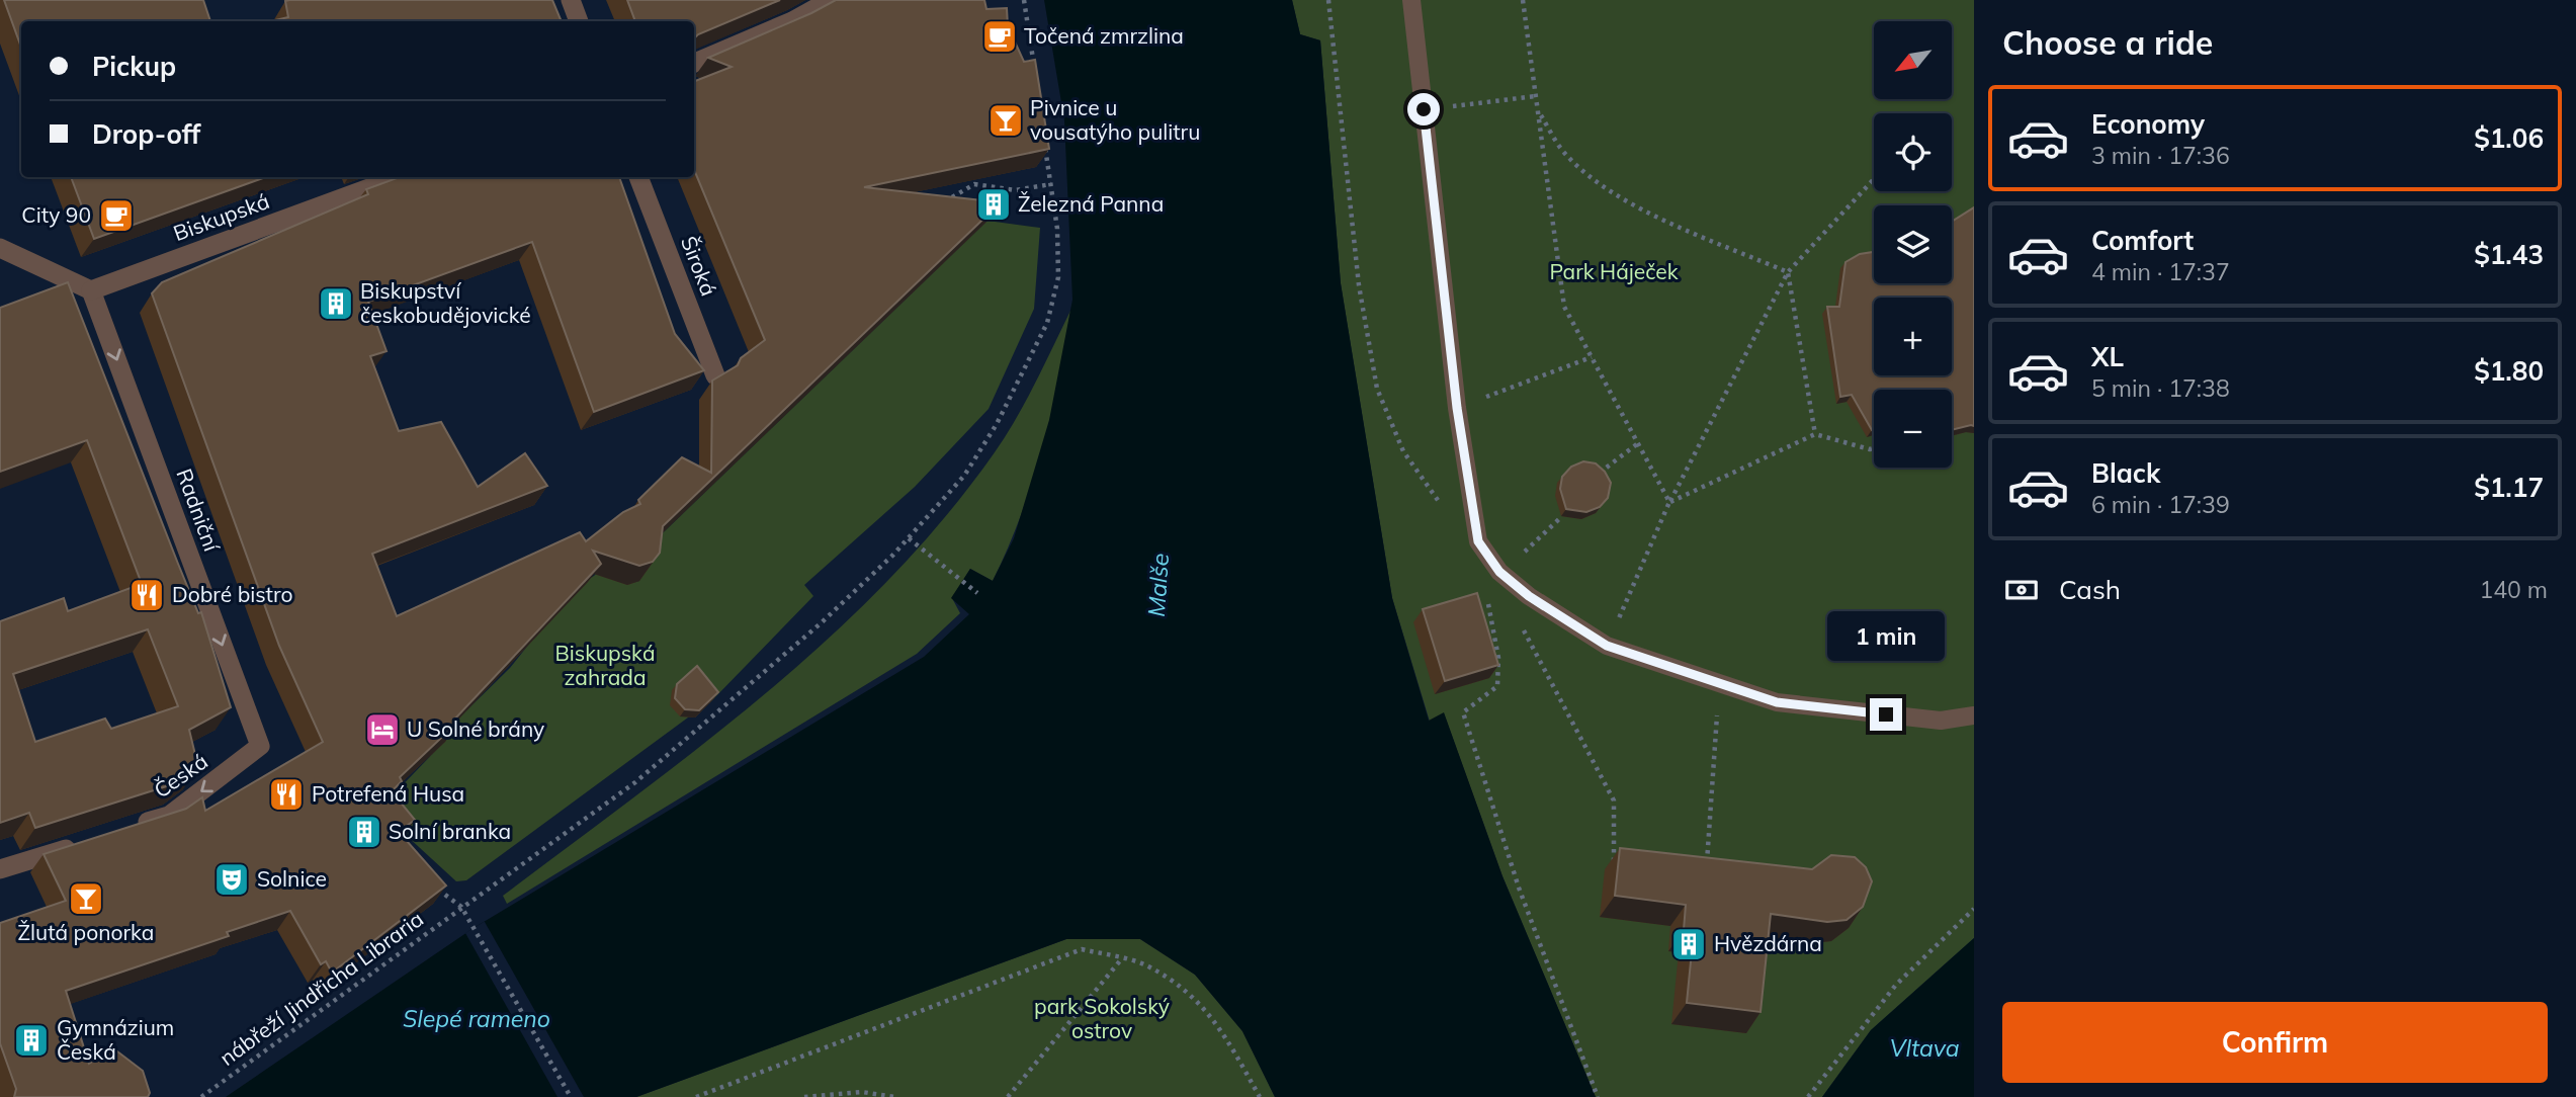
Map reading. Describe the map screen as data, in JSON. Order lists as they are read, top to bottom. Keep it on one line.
{"streets":{"street":["Biskupská","Široká","Radniční","Česká"],"path":["nábřeží Jindřicha Libraria"]},"crossings":[["Biskupská","Radniční"],["Radniční","Česká"]],"one_way":["Radniční","Česká"],"water":["Malše","Slepé rameno","Vltava"],"parks":["Park Háječek","Biskupská zahrada","park Sokolský ostrov"],"places":{"cafe":["Točená zmrzlina","City 90"],"bar":["Pivnice u vousatýho pulitru","Žlutá ponorka"],"building":["Železná Panna","Biskupství českobudějovické","Solní branka","Hvězdárna","Gymnázium Česká"],"restaurant":["Dobré bistro","Potrefená Husa"],"hotel":["U Solné brány"],"theatre":["Solnice"]},"north":"bottom left","page":{"heading":"Choose a ride","map_buttons":["+","−"],"banner":["Pickup","Drop-off"],"list":[{"name":"Economy","note":"3 min · 17:36","value":"$1.06"},{"name":"Comfort","note":"4 min · 17:37","value":"$1.43"},{"name":"XL","note":"5 min · 17:38","value":"$1.80"},{"name":"Black","note":"6 min · 17:39","value":"$1.17"}],"pay":["Cash","140 m"],"bubble":"1 min","buttons":"Confirm"}}
